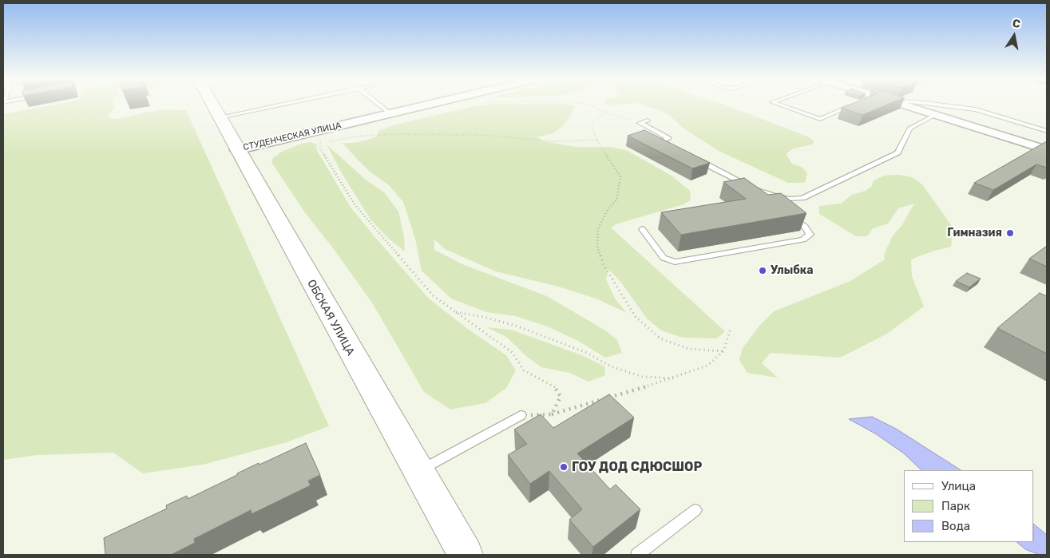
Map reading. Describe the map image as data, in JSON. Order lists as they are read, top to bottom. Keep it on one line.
{"streets":{"street":["СТУДЕНЧЕСКАЯ УЛИЦА","ОБСКАЯ УЛИЦА"]},"crossings":[["СТУДЕНЧЕСКАЯ УЛИЦА","ОБСКАЯ УЛИЦА"]],"places":["Гимназия","Улыбка","ГОУ ДОД СДЮСШОР"],"legend":["Улица","Парк","Вода"],"north":"top"}
